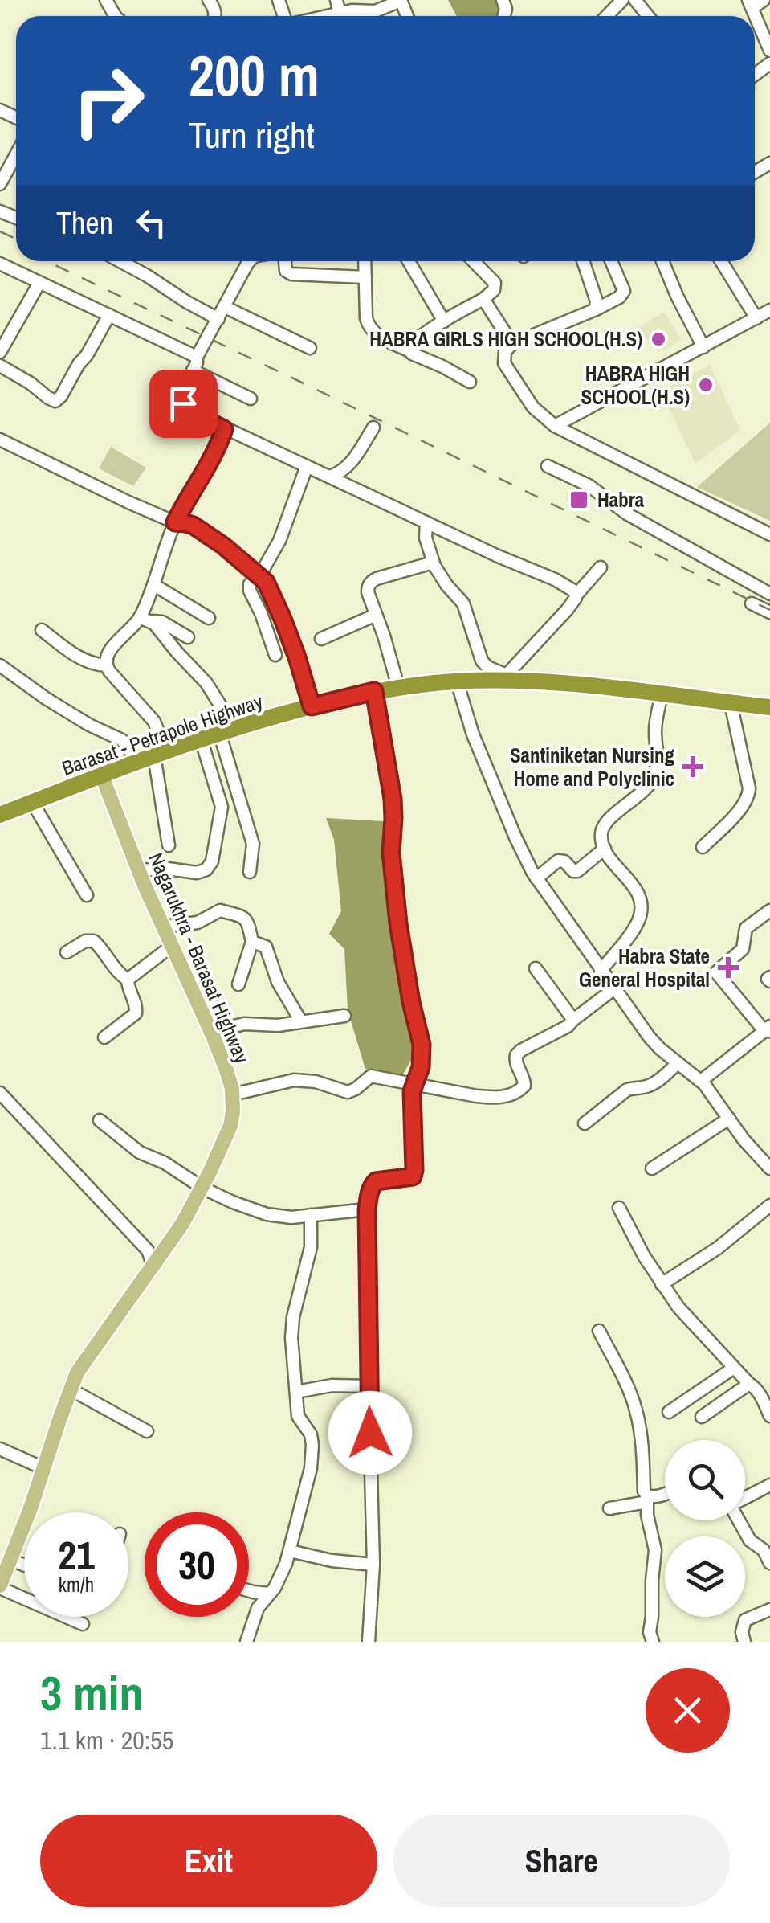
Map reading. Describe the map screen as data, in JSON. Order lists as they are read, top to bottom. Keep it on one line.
{"streets":{"highway":["Barasat - Petrapole Highway"],"main road":["Nagarukhra - Barasat Highway"]},"crossings":[["Barasat - Petrapole Highway","Nagarukhra - Barasat Highway"]],"places":{"other":["HABRA GIRLS HIGH SCHOOL(H.S)","HABRA HIGH SCHOOL(H.S)"],"transit":["Habra"],"health":["Santiniketan Nursing Home and Polyclinic","Habra State General Hospital"]},"page":{"turn":["200 m","Turn right"],"then":"Then","speed":"21 km/h","limit":"30","heading":["3 min","1.1 km · 20:55"],"buttons":["Exit","Share"]}}
